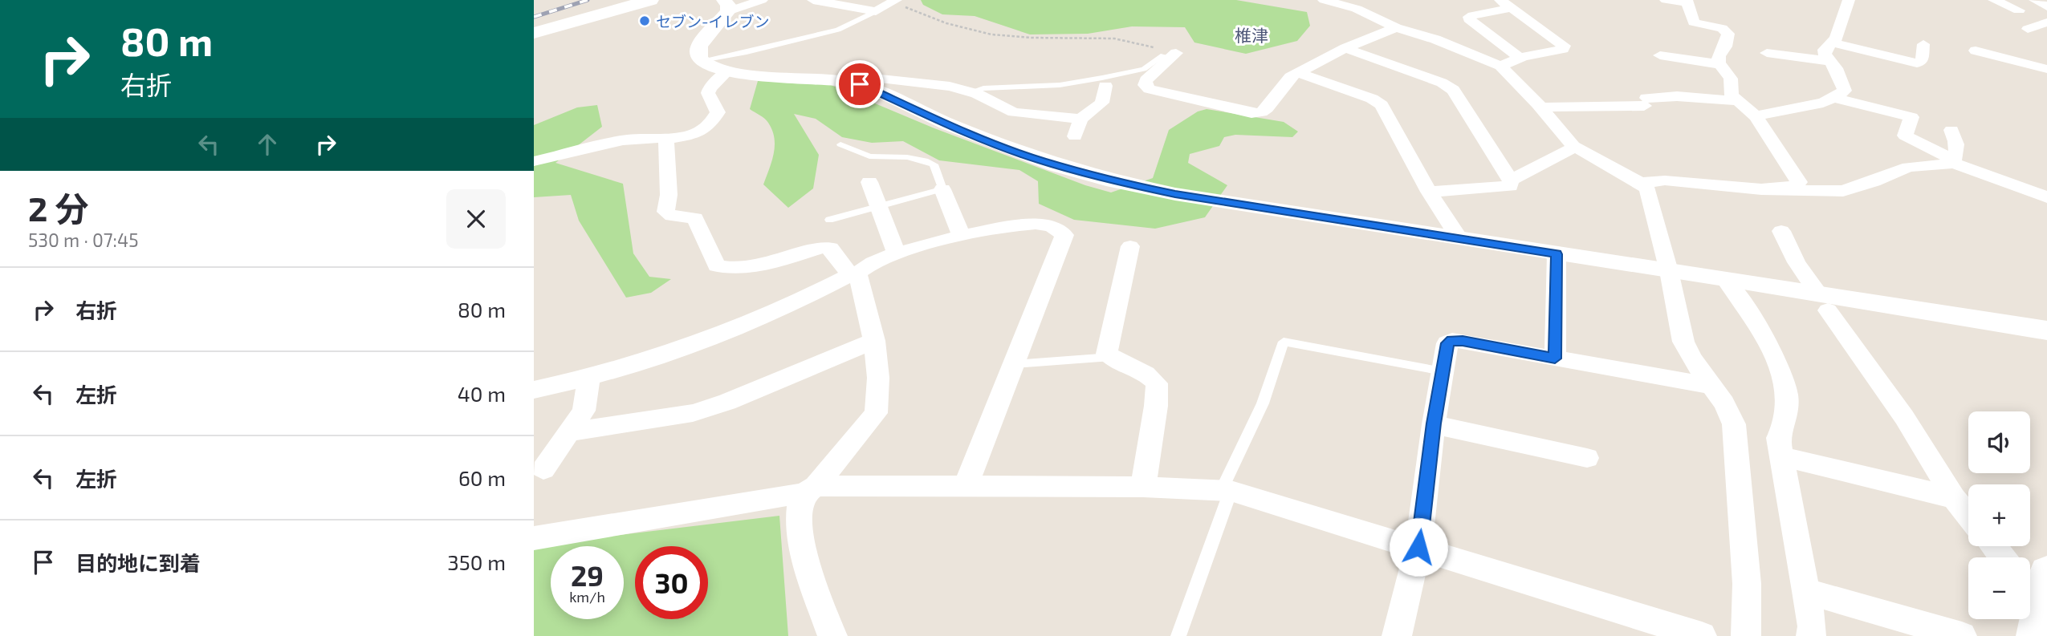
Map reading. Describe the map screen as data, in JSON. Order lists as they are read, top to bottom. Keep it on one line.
{"districts":["椎津"],"places":["セブン-イレブン"],"page":{"turn":["80 m","右折"],"heading":["2 分","530 m · 07:45"],"list":[{"name":"右折","value":"80 m"},{"name":"左折","value":"40 m"},{"name":"左折","value":"60 m"},{"name":"目的地に到着","value":"350 m"}],"map_buttons":["+","−"],"speed":"29 km/h","limit":"30"}}
